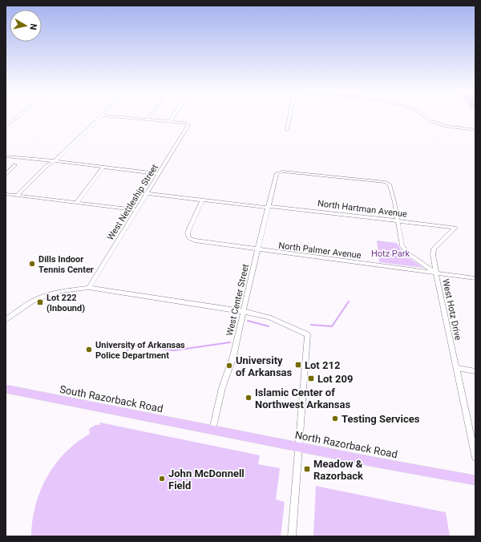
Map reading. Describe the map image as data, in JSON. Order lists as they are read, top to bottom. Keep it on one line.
{"streets":{"main road":["South Razorback Road","North Razorback Road"],"street":["West Nettleship Street","North Hartman Avenue","North Palmer Avenue","West Center Street","West Hotz Drive"]},"crossings":[["West Nettleship Street","North Hartman Avenue"],["North Hartman Avenue","North Palmer Avenue"],["North Hartman Avenue","West Center Street"],["North Hartman Avenue","West Hotz Drive"],["North Palmer Avenue","West Center Street"],["North Palmer Avenue","West Hotz Drive"],["West Center Street","West Hotz Drive"],["West Center Street","South Razorback Road"],["West Center Street","North Razorback Road"],["South Razorback Road","North Razorback Road"]],"parks":["Hotz Park"],"places":{"other":["Dills Indoor Tennis Center","University of Arkansas Police Department","University of Arkansas","Islamic Center of Northwest Arkansas","Testing Services","John McDonnell Field"],"transit":["Lot 222 (Inbound)","Lot 212","Lot 209","Meadow & Razorback"]},"north":"right"}
